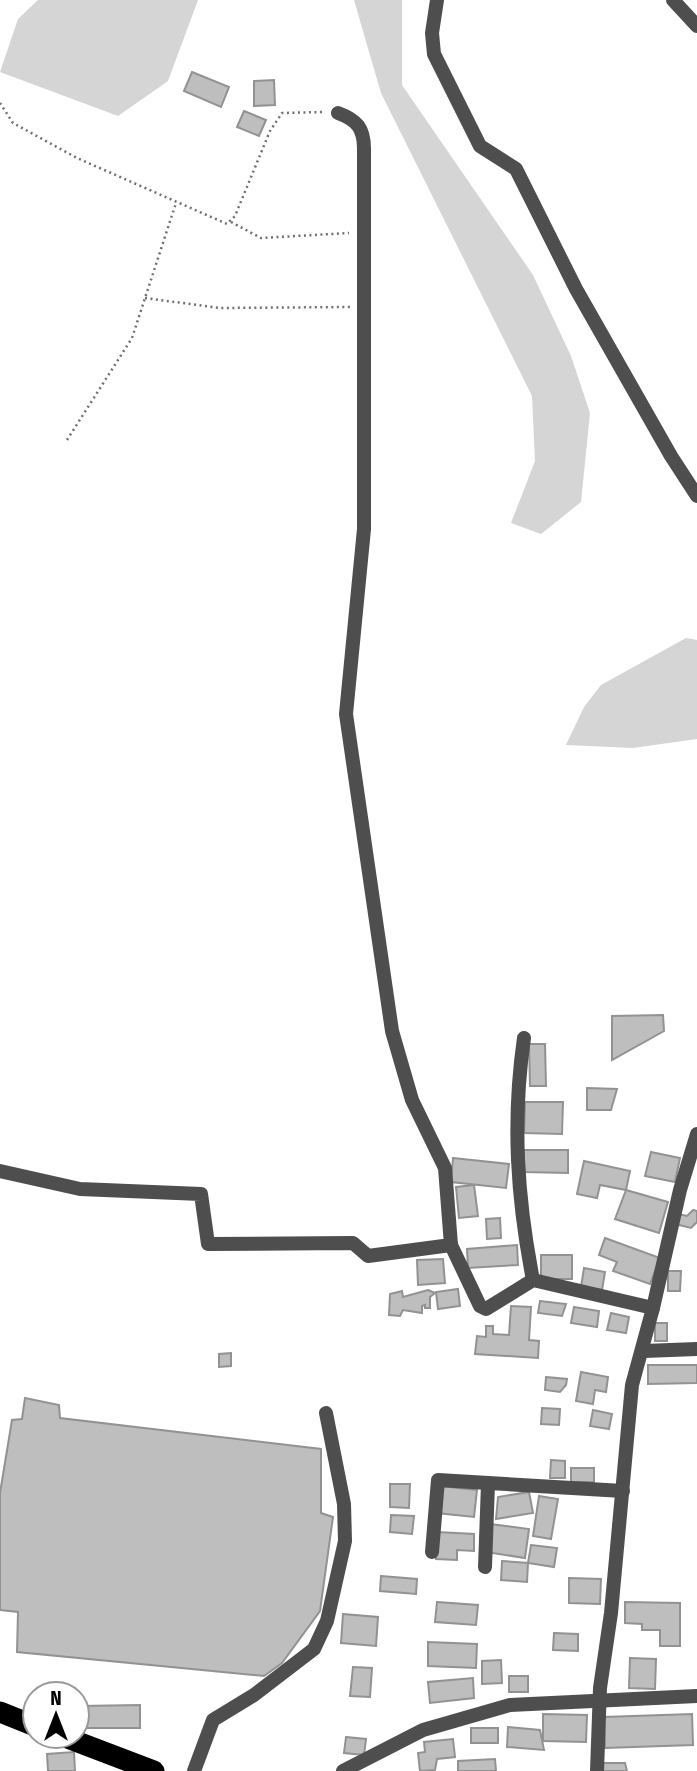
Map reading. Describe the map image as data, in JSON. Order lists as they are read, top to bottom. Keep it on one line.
{"north":"top"}
